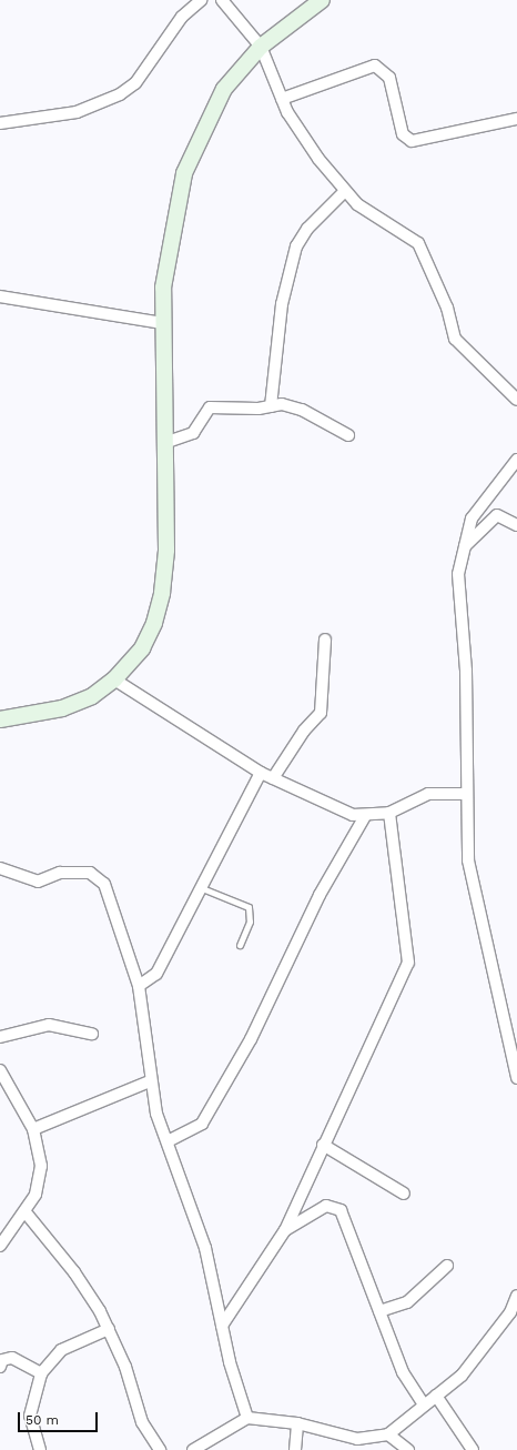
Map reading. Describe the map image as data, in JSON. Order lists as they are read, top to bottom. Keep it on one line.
{"scale_bar":"50 m"}
